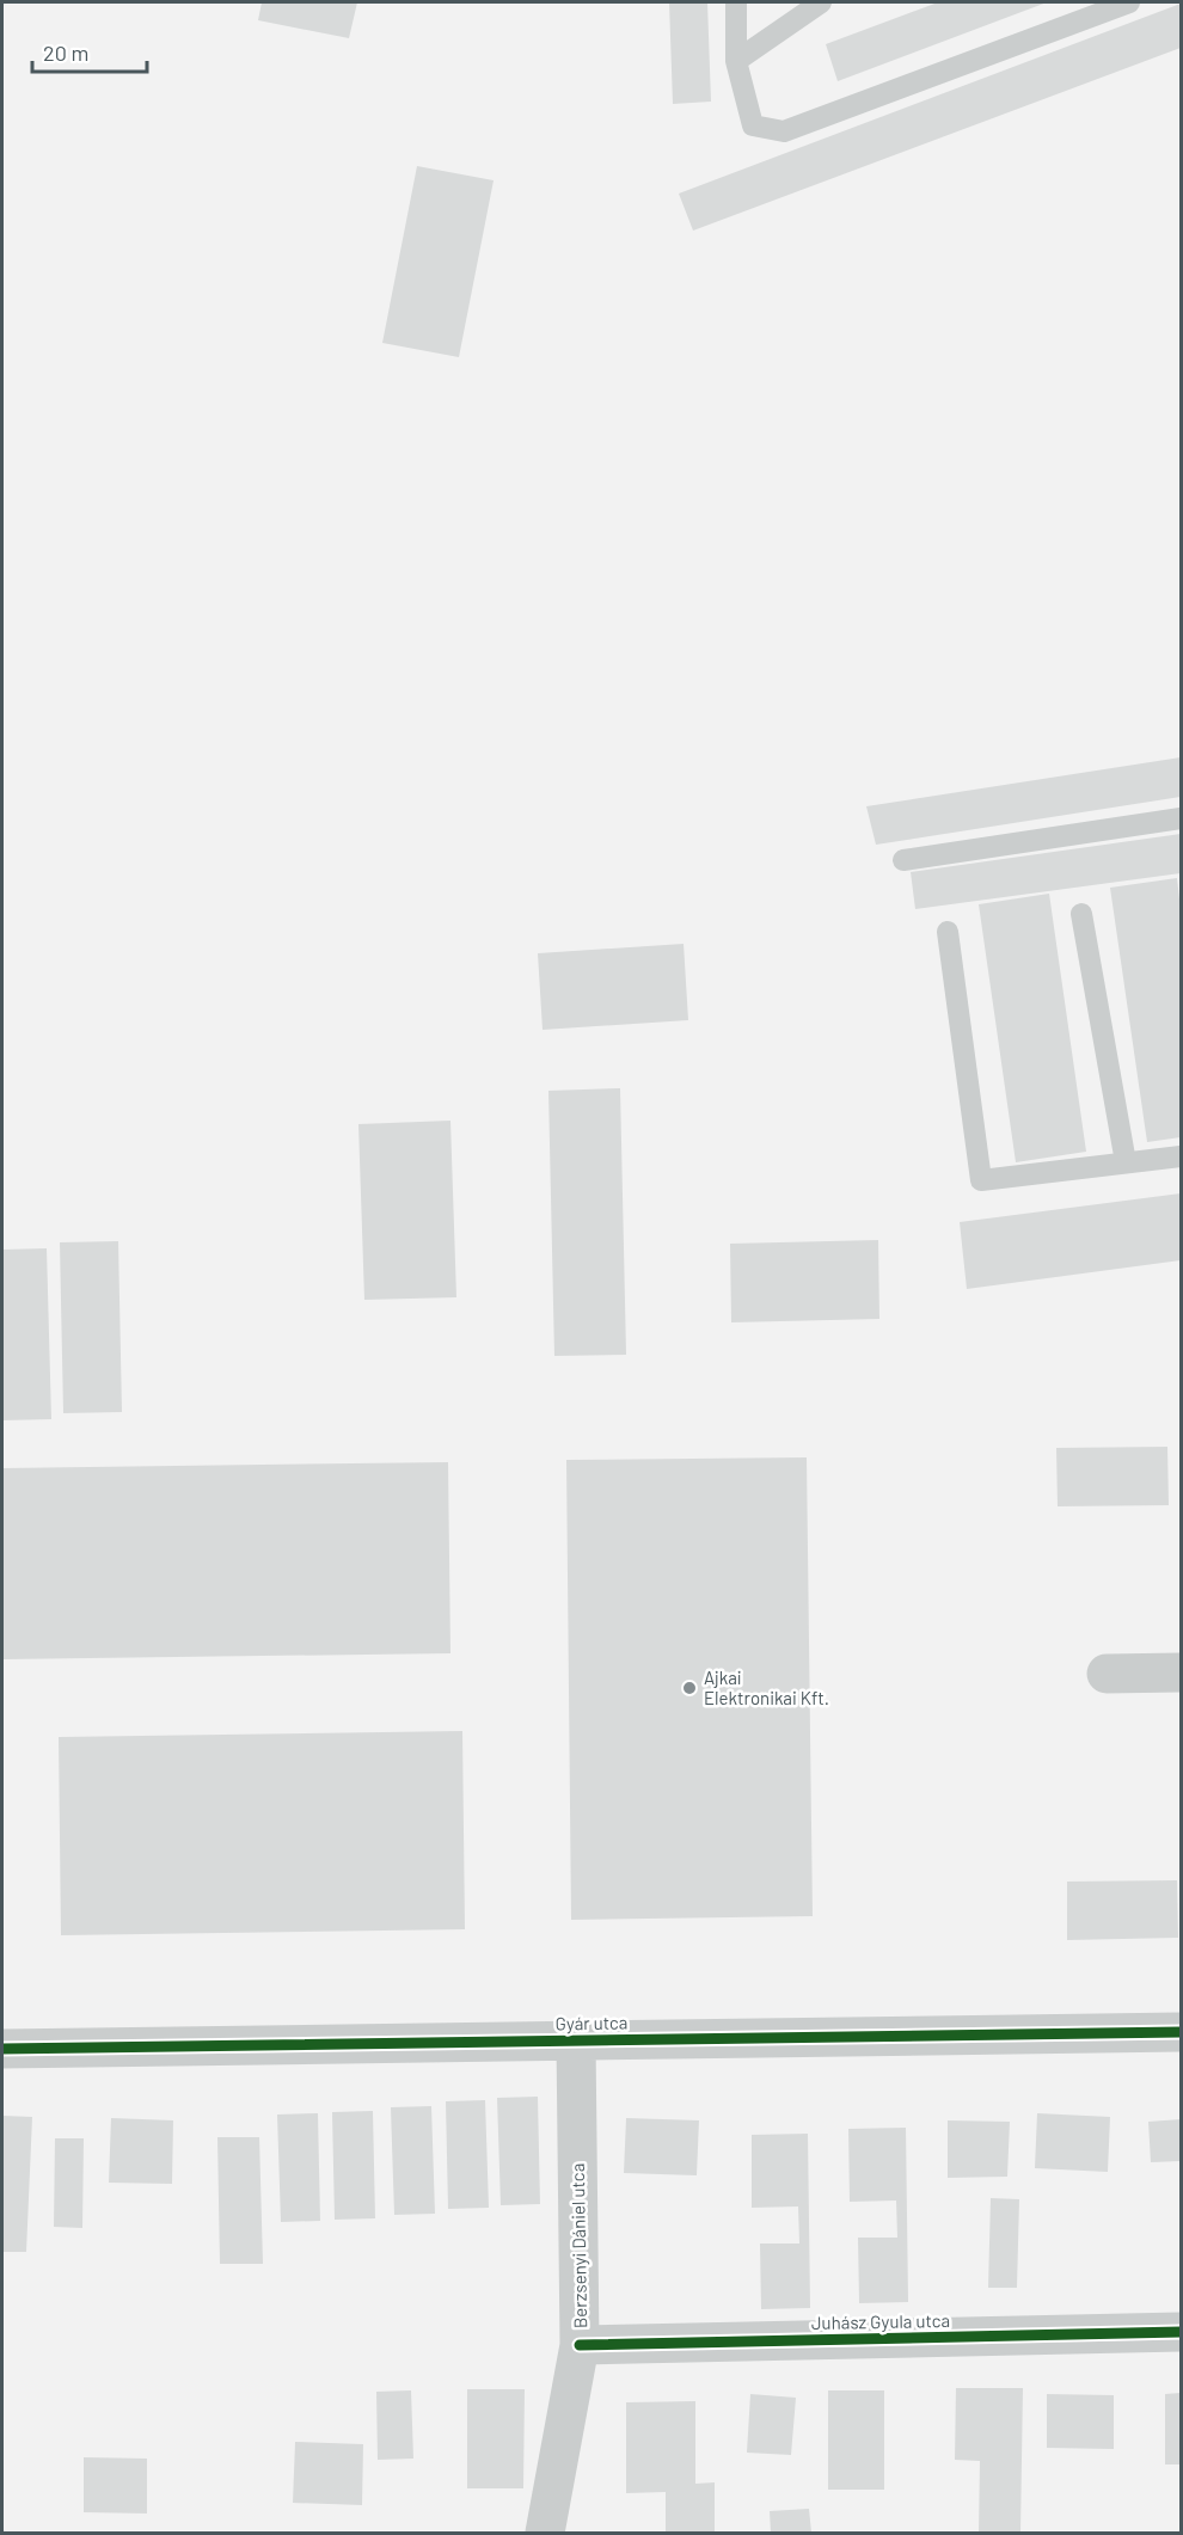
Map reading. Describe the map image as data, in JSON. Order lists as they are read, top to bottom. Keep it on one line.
{"streets":{"street":["Gyár utca","Berzsenyi Dániel utca","Juhász Gyula utca"]},"crossings":[["Gyár utca","Berzsenyi Dániel utca"],["Berzsenyi Dániel utca","Juhász Gyula utca"]],"places":["Ajkai Elektronikai Kft."],"scale_bar":"20 m"}
